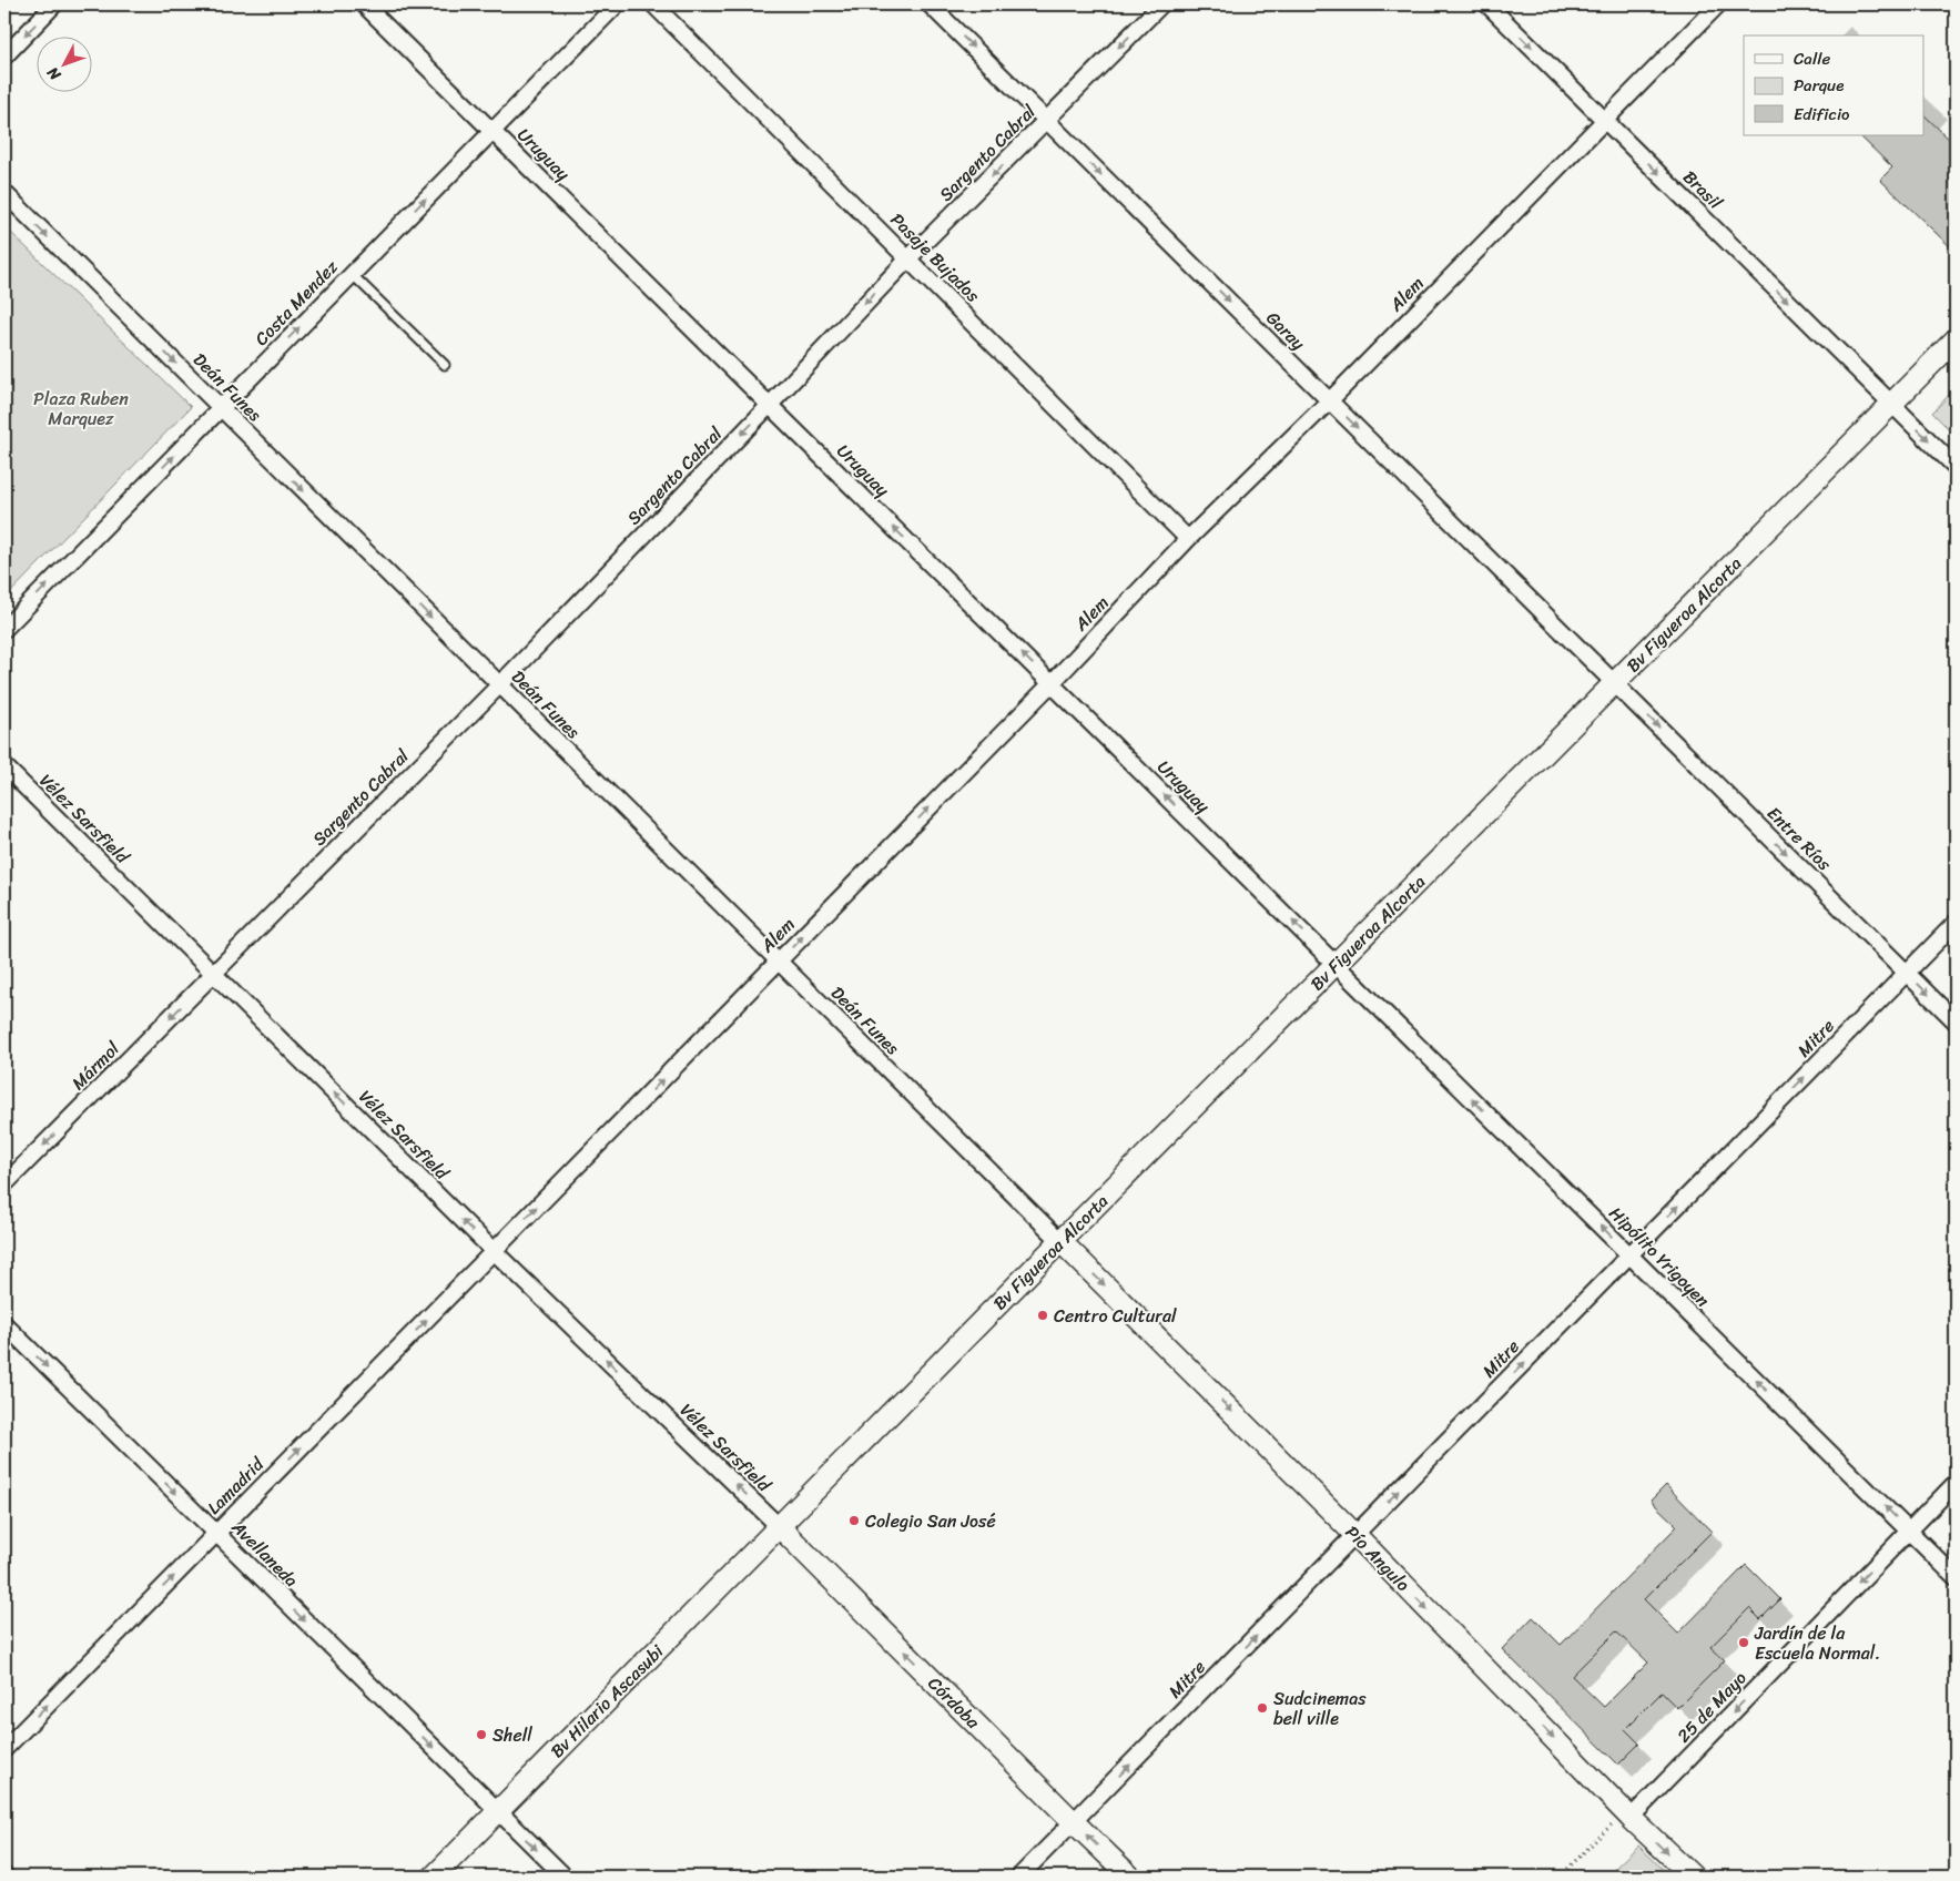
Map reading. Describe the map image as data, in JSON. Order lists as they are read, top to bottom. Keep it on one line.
{"streets":{"main road":["Bv Figueroa Alcorta","Pío Angulo","Bv Hilario Ascasubi","Córdoba"],"street":["Sargento Cabral","Uruguay","Brasil","Pasaje Bujados","Alem","Costa Mendez","Garay","Deán Funes","Vélez Sarsfield","Entre Ríos","Mitre","Mármol","Hipólito Yrigoyen","Lamadrid","Avellaneda","25 de Mayo"]},"crossings":[["Sargento Cabral","Uruguay"],["Sargento Cabral","Pasaje Bujados"],["Sargento Cabral","Garay"],["Sargento Cabral","Deán Funes"],["Sargento Cabral","Vélez Sarsfield"],["Sargento Cabral","Mármol"],["Uruguay","Alem"],["Uruguay","Costa Mendez"],["Uruguay","Bv Figueroa Alcorta"],["Uruguay","Hipólito Yrigoyen"],["Brasil","Alem"],["Brasil","Bv Figueroa Alcorta"],["Pasaje Bujados","Alem"],["Alem","Garay"],["Alem","Deán Funes"],["Alem","Vélez Sarsfield"],["Alem","Lamadrid"],["Costa Mendez","Deán Funes"],["Garay","Bv Figueroa Alcorta"],["Garay","Entre Ríos"],["Deán Funes","Bv Figueroa Alcorta"],["Deán Funes","Pío Angulo"],["Bv Figueroa Alcorta","Vélez Sarsfield"],["Bv Figueroa Alcorta","Entre Ríos"],["Bv Figueroa Alcorta","Hipólito Yrigoyen"],["Bv Figueroa Alcorta","Pío Angulo"],["Bv Figueroa Alcorta","Bv Hilario Ascasubi"],["Bv Figueroa Alcorta","Córdoba"],["Vélez Sarsfield","Mármol"],["Vélez Sarsfield","Lamadrid"],["Vélez Sarsfield","Bv Hilario Ascasubi"],["Vélez Sarsfield","Córdoba"],["Entre Ríos","Mitre"],["Mitre","Hipólito Yrigoyen"],["Mitre","Pío Angulo"],["Mitre","Córdoba"],["Hipólito Yrigoyen","25 de Mayo"],["Lamadrid","Avellaneda"],["Avellaneda","Bv Hilario Ascasubi"],["Pío Angulo","25 de Mayo"],["Bv Hilario Ascasubi","Córdoba"]],"one_way":["Sargento Cabral","Uruguay","Brasil","Alem","Costa Mendez","Garay","Deán Funes","Vélez Sarsfield","Entre Ríos","Mitre","Mármol","Hipólito Yrigoyen","Lamadrid","Avellaneda","Pío Angulo","Córdoba","25 de Mayo"],"parks":["Plaza Ruben Marquez"],"places":["Centro Cultural","Colegio San José","Jardín de la Escuela Normal.","Sudcinemas bell ville","Shell"],"legend":["Calle","Parque","Edificio"],"north":"bottom left"}
